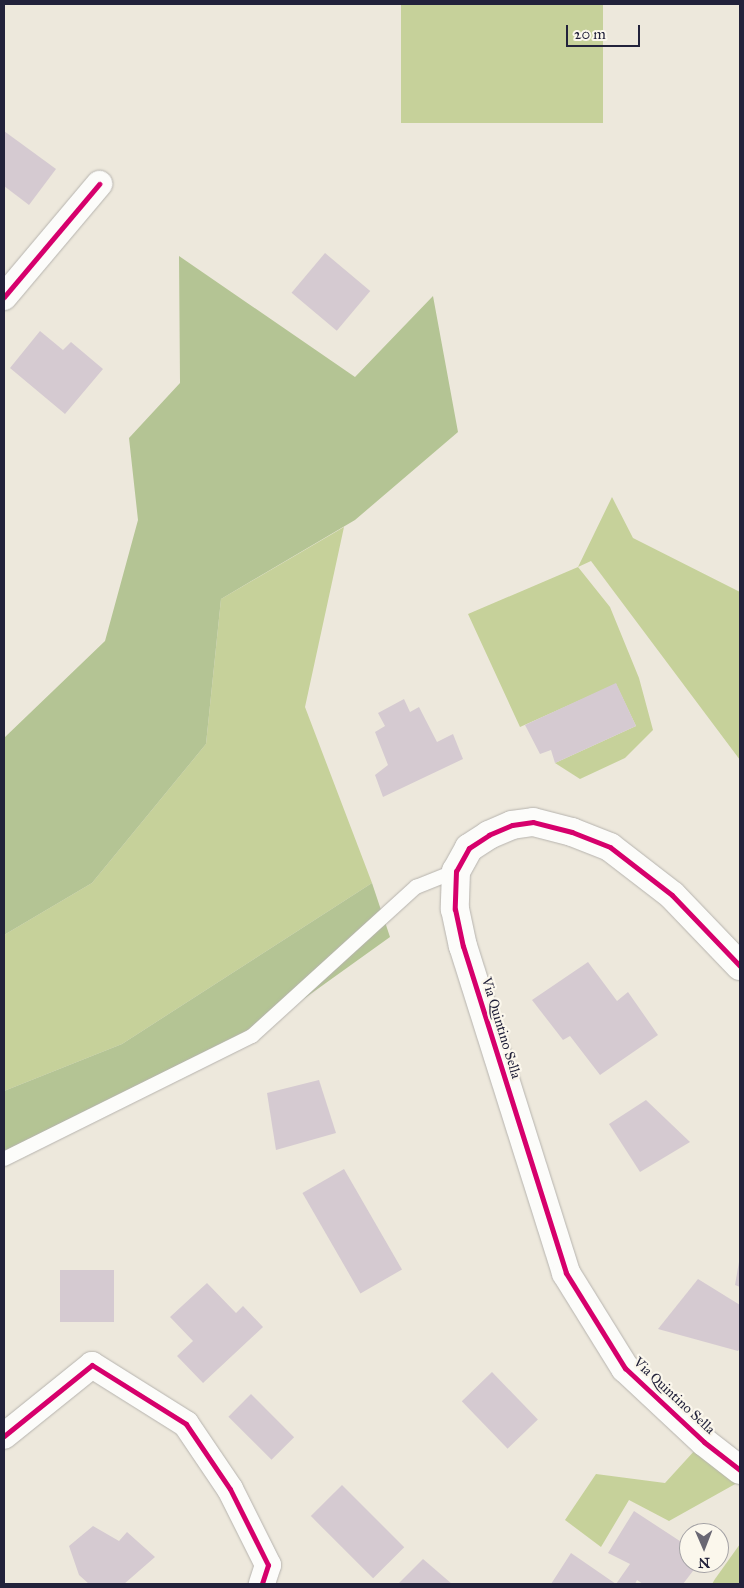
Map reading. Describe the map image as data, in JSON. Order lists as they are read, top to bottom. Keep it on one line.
{"streets":{"street":["Via Quintino Sella"]},"scale_bar":"20 m","north":"bottom"}
